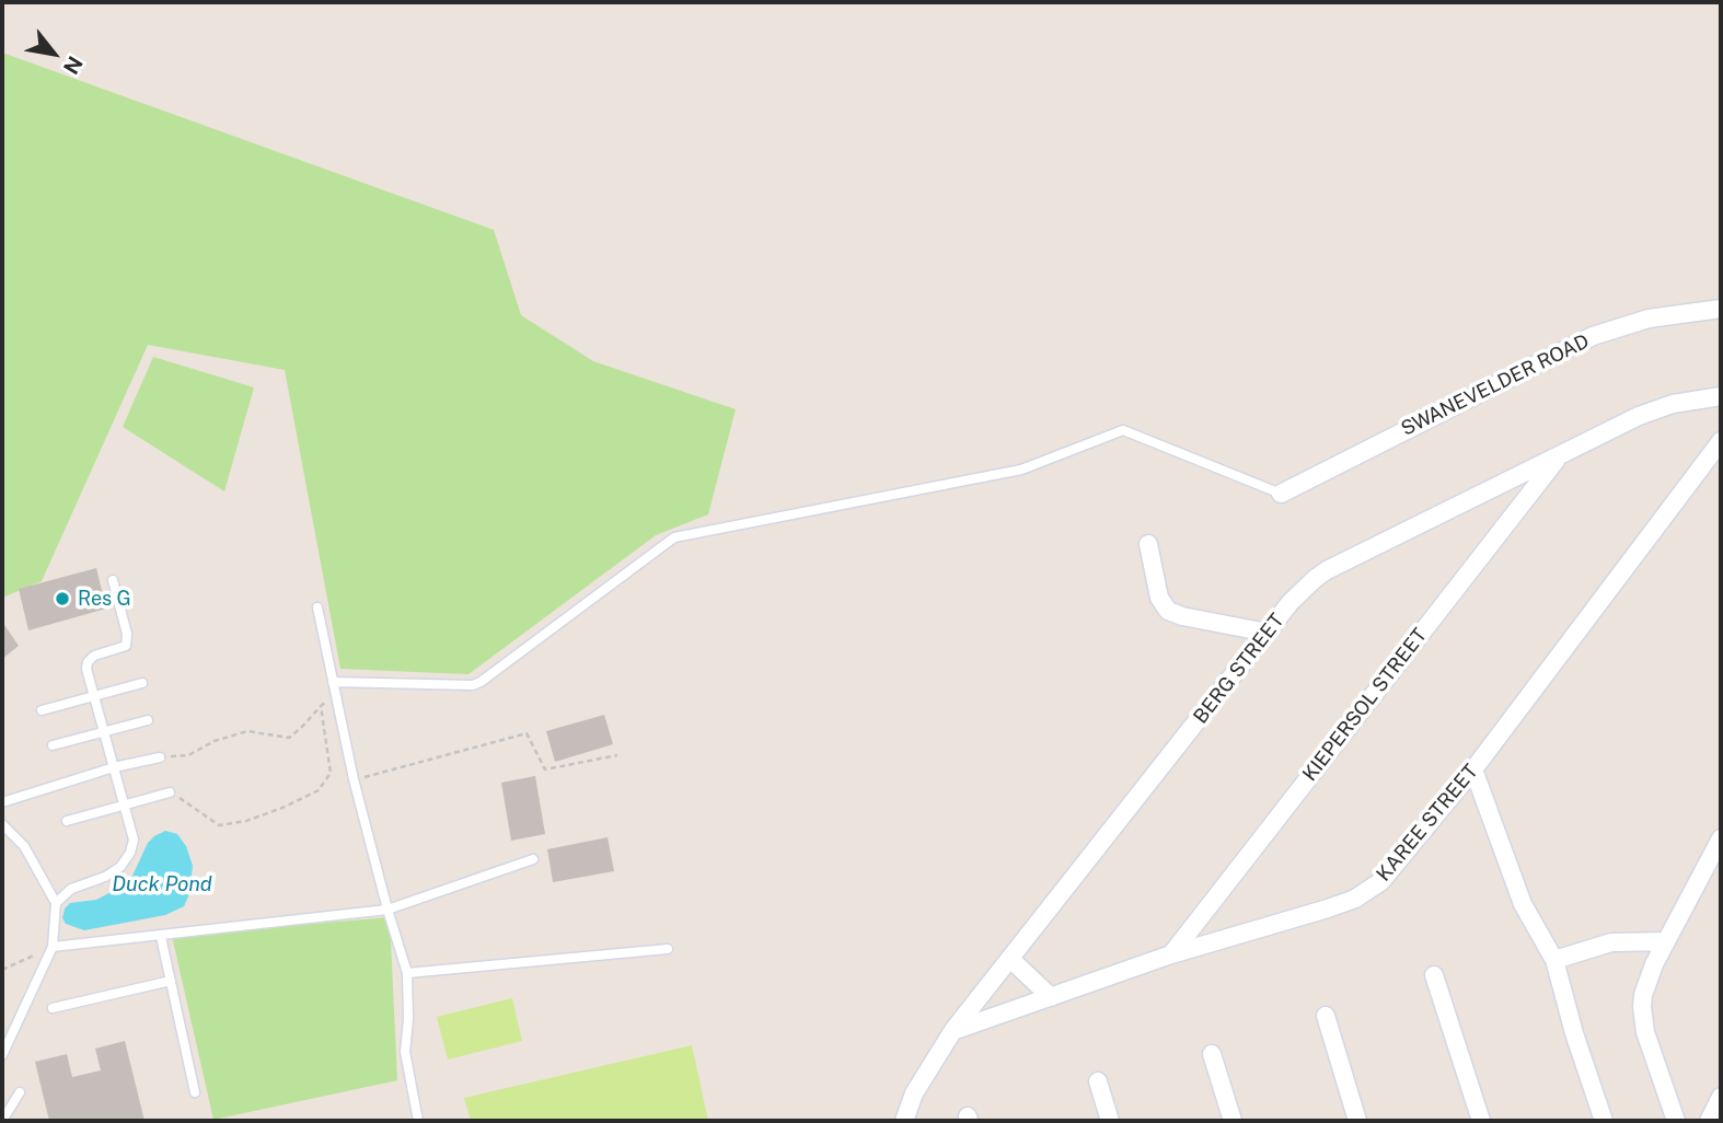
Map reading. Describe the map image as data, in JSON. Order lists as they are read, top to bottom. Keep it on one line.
{"streets":{"street":["SWANEVELDER ROAD","BERG STREET","KIEPERSOL STREET","KAREE STREET"]},"crossings":[["BERG STREET","KIEPERSOL STREET"],["BERG STREET","KAREE STREET"],["KIEPERSOL STREET","KAREE STREET"]],"water":["Duck Pond"],"places":["Res G"],"north":"bottom right"}
